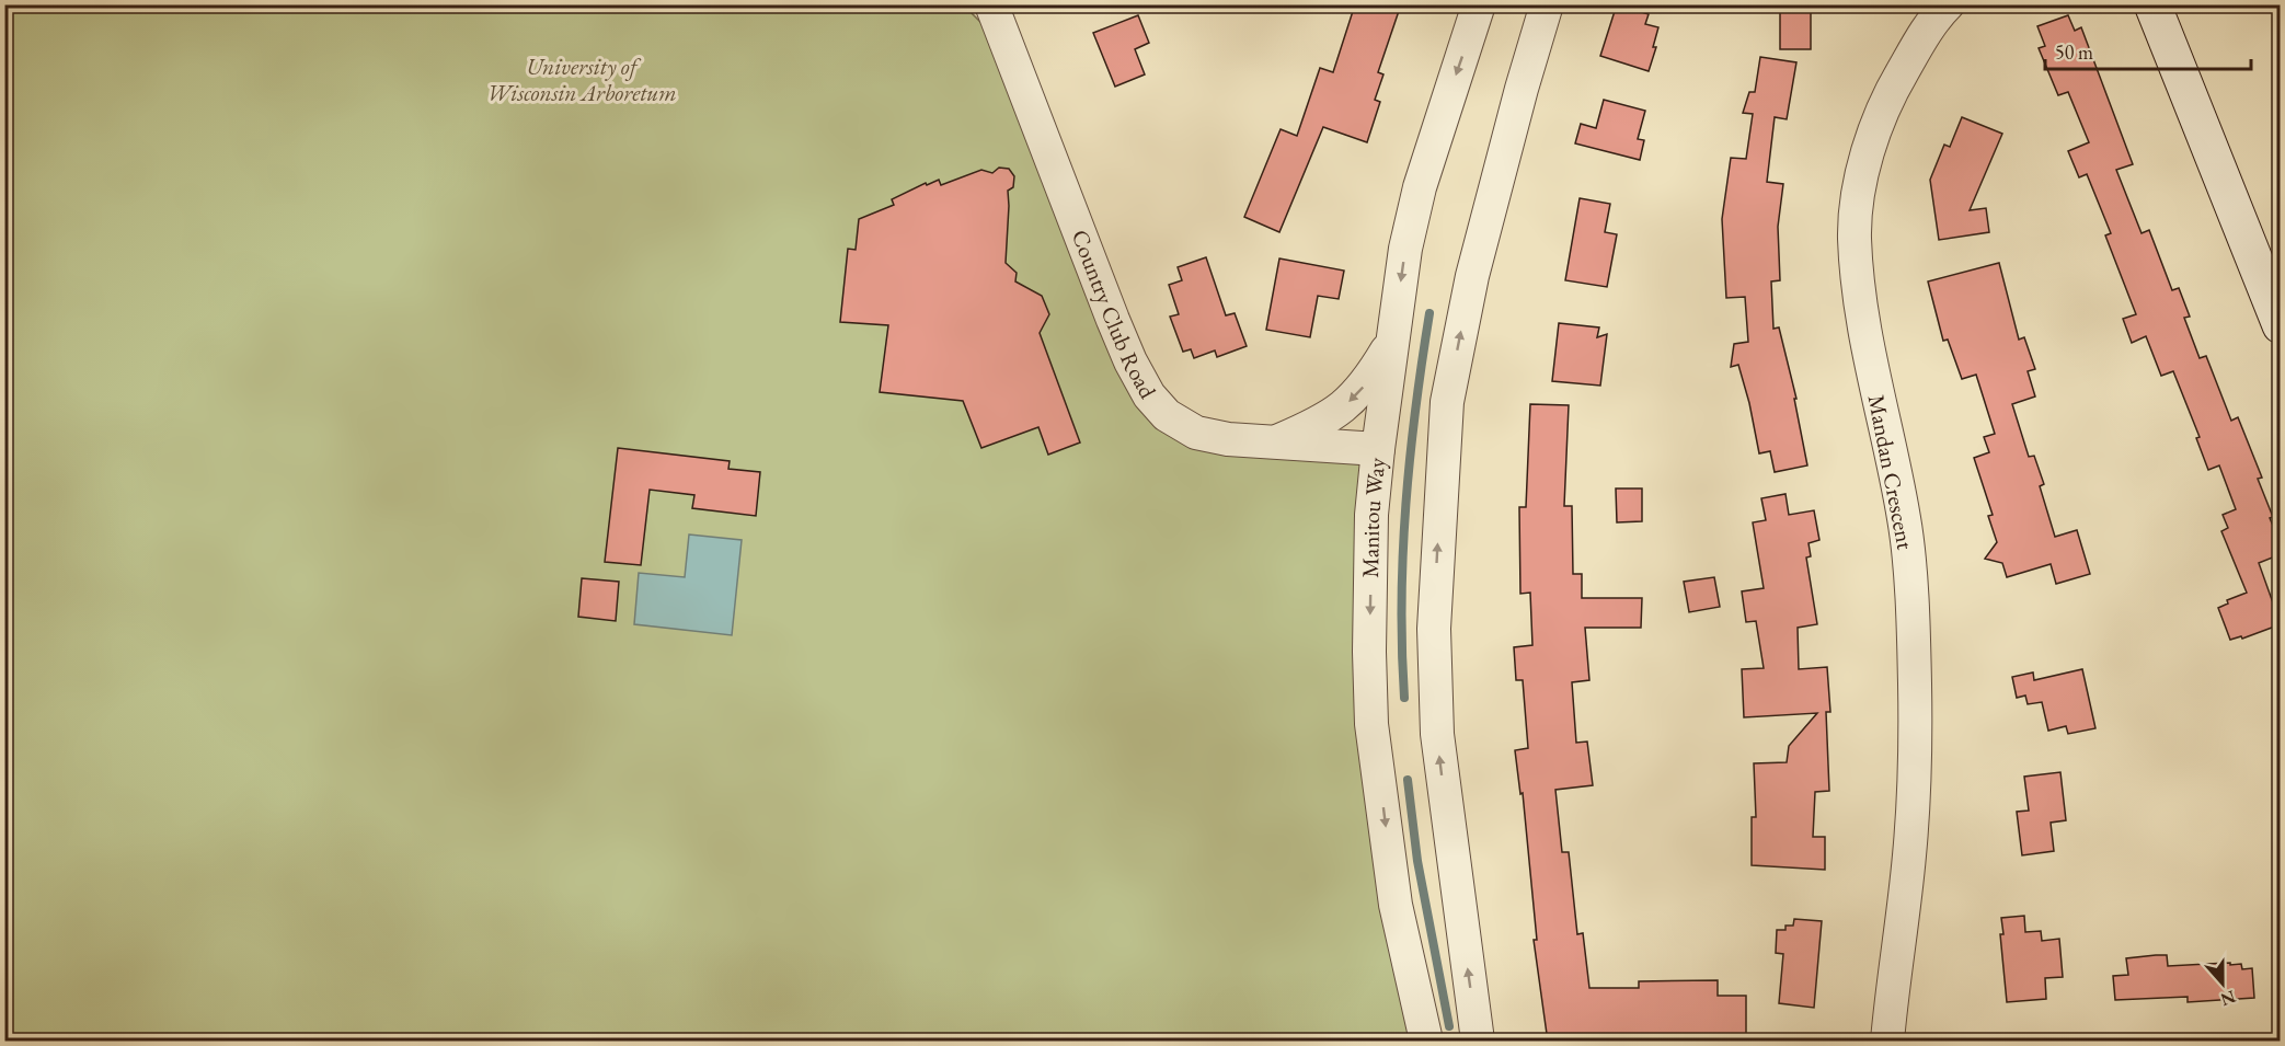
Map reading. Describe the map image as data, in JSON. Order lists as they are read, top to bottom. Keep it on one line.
{"streets":{"street":["Country Club Road","Mandan Crescent","Manitou Way"]},"crossings":[["Country Club Road","Manitou Way"]],"parks":["University of Wisconsin Arboretum"],"scale_bar":"50 m","north":"bottom"}
